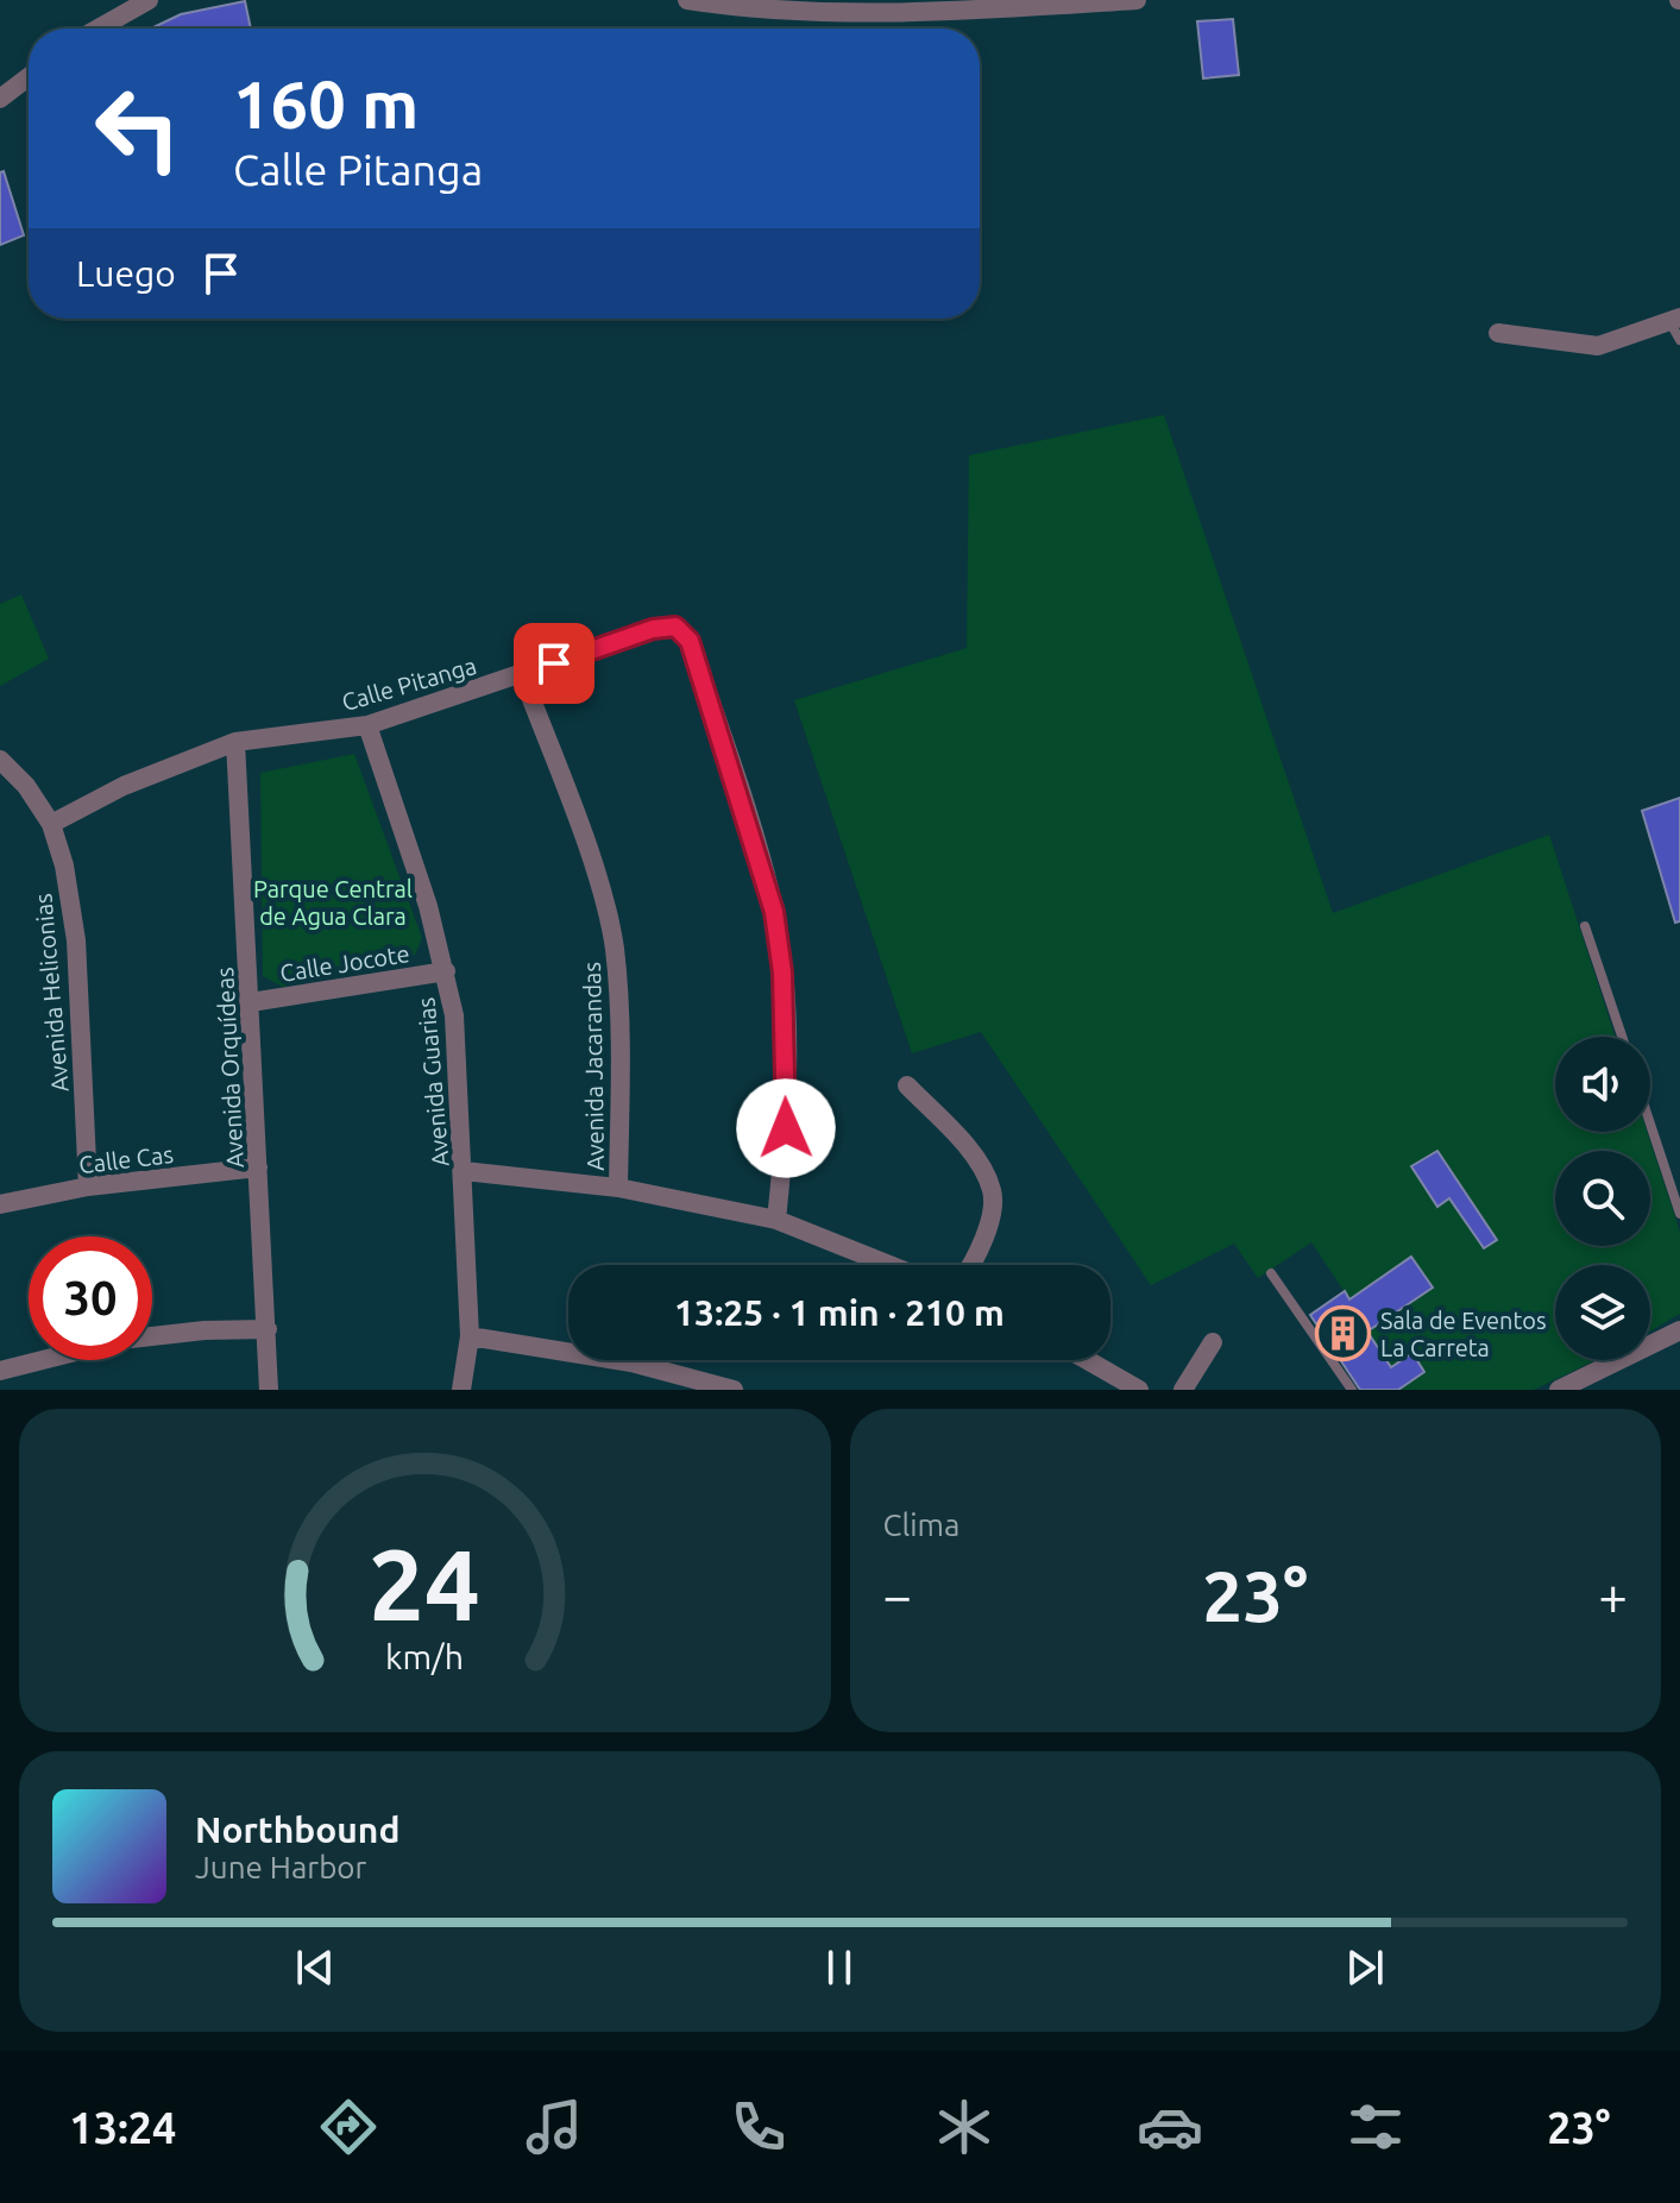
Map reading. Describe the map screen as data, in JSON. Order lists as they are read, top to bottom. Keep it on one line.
{"streets":{"street":["Calle Pitanga","Calle Jocote","Avenida Heliconias","Avenida Jacarandas","Avenida Orquídeas","Avenida Guarias","Calle Cas"]},"crossings":[["Calle Pitanga","Avenida Heliconias"],["Calle Pitanga","Avenida Jacarandas"],["Calle Pitanga","Avenida Orquídeas"],["Calle Pitanga","Avenida Guarias"],["Calle Jocote","Avenida Orquídeas"],["Calle Jocote","Avenida Guarias"],["Avenida Heliconias","Calle Cas"],["Avenida Orquídeas","Calle Cas"]],"parks":["Parque Central de Agua Clara"],"places":{"building":["Sala de Eventos La Carreta"]},"page":{"turn":["160 m","Calle Pitanga"],"then":"Luego","limit":"30","trip":"13:25 · 1 min · 210 m","tile":"Clima","heat":["−","23°","+"],"song":["Northbound","June Harbor"],"tabs":["13:24","23°"],"gauge":["24","km/h"]}}
